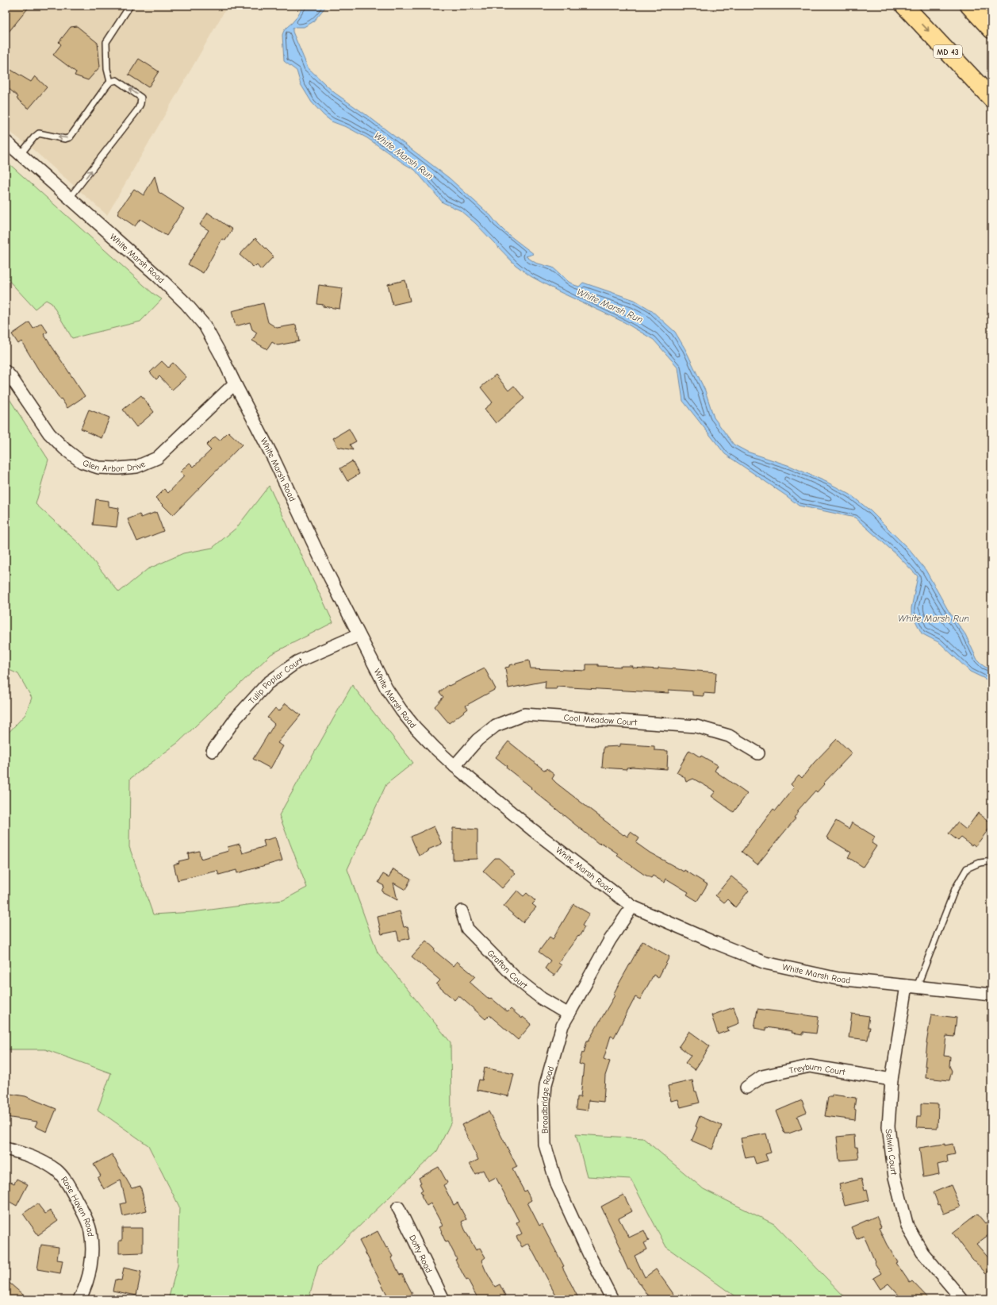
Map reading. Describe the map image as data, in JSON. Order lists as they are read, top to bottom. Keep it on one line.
{"streets":{"highway":["MD 43"],"street":["White Marsh Road","Glen Arbor Drive","Tulip Poplar Court","Cool Meadow Court","Grafton Court","Treyburn Court","Broadbridge Road","Selwin Court","Rose Haven Road","Dotty Road"]},"crossings":[["White Marsh Road","Glen Arbor Drive"],["White Marsh Road","Tulip Poplar Court"],["White Marsh Road","Cool Meadow Court"],["White Marsh Road","Broadbridge Road"],["White Marsh Road","Selwin Court"],["Grafton Court","Broadbridge Road"],["Treyburn Court","Selwin Court"]],"water":["White Marsh Run"]}
